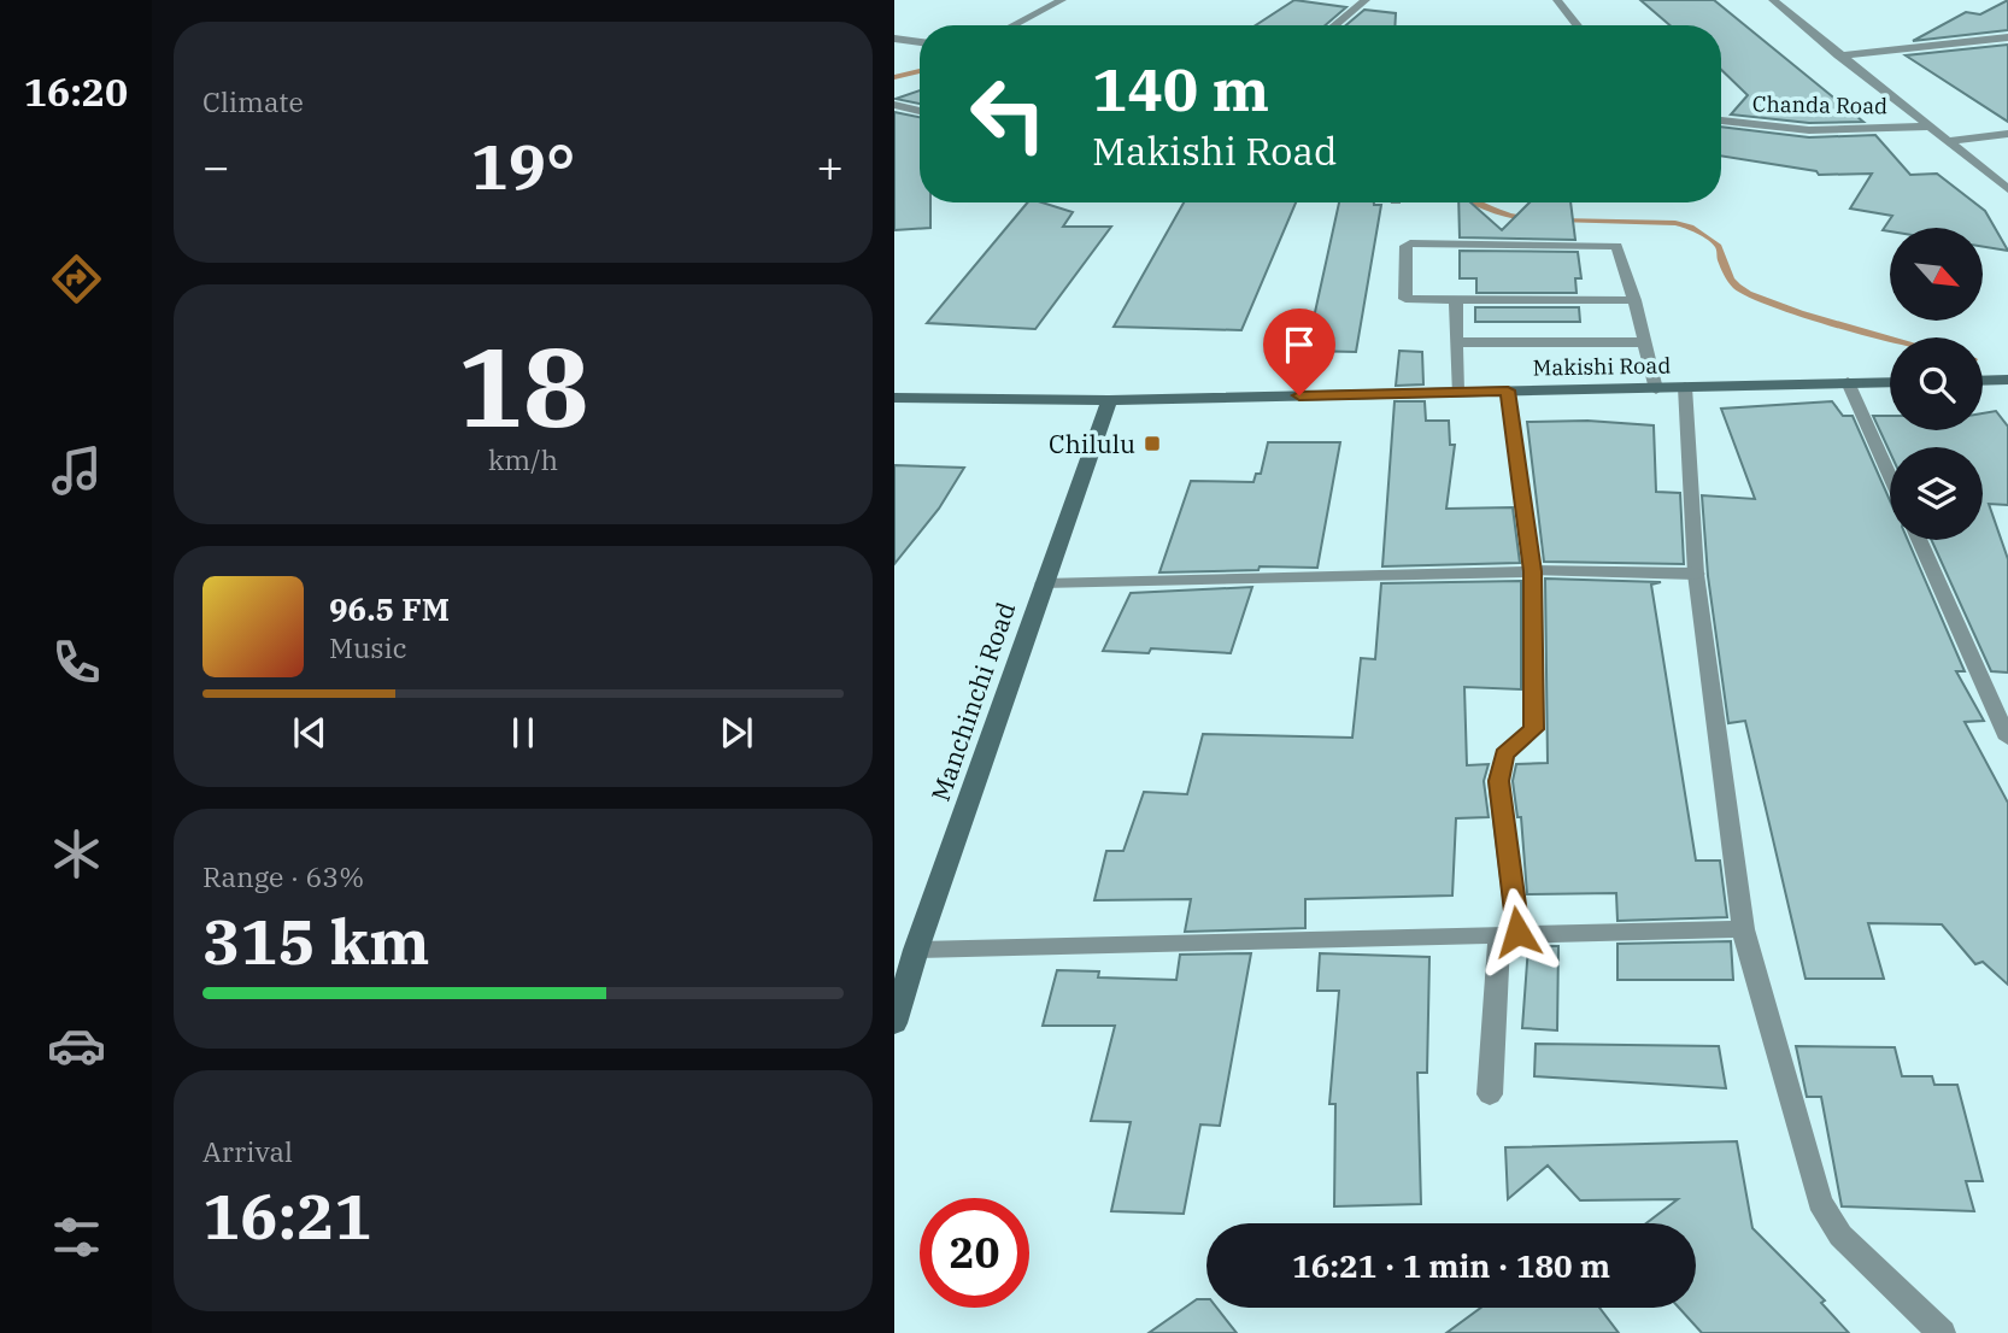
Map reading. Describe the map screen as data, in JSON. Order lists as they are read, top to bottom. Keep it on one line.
{"streets":{"main road":["Makishi Road","Manchinchi Road"],"street":["Chanda Road"]},"crossings":[["Makishi Road","Manchinchi Road"]],"places":{"transit":["Chilulu"]},"north":"bottom right","page":{"tabs":"16:20","tile":["Climate",["18","km/h"],["Range · 63%","315 km"],["Arrival","16:21"]],"turn":["140 m","Makishi Road"],"heat":["−","19°","+"],"song":["96.5 FM","Music"],"limit":"20","trip":"16:21 · 1 min · 180 m"}}
